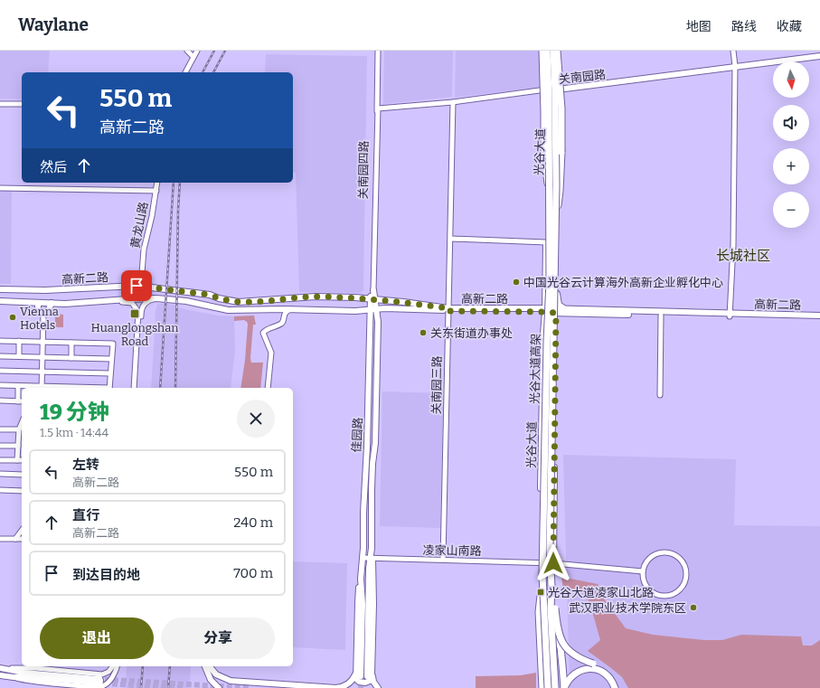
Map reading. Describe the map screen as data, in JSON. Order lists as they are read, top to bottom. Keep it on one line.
{"streets":{"highway":["光谷大道高架"],"main road":["关南园路","光谷大道","高新二路","佳园路"],"street":["关南园四路","黄龙山路","关南园三路","凌家山南路"]},"crossings":[["关南园路","光谷大道"],["光谷大道","高新二路"],["光谷大道","光谷大道高架"],["光谷大道","凌家山南路"],["高新二路","关南园三路"],["高新二路","佳园路"],["关南园三路","凌家山南路"],["佳园路","凌家山南路"]],"districts":["长城社区"],"places":{"other":["中国光谷云计算海外高新企业孵化中心","Vienna Hotels","关东街道办事处","武汉职业技术学院东区"],"transit":["Huanglongshan Road","光谷大道凌家山北路"]},"north":"bottom","page":{"header":"Waylane","nav":["地图","路线","收藏"],"map_buttons":["+","−"],"turn":["550 m","高新二路"],"then":"然后","heading":["19 分钟","1.5 km · 14:44"],"list":[{"name":"左转","note":"高新二路","value":"550 m"},{"name":"直行","note":"高新二路","value":"240 m"},{"name":"到达目的地","value":"700 m"}],"buttons":["退出","分享"]}}
